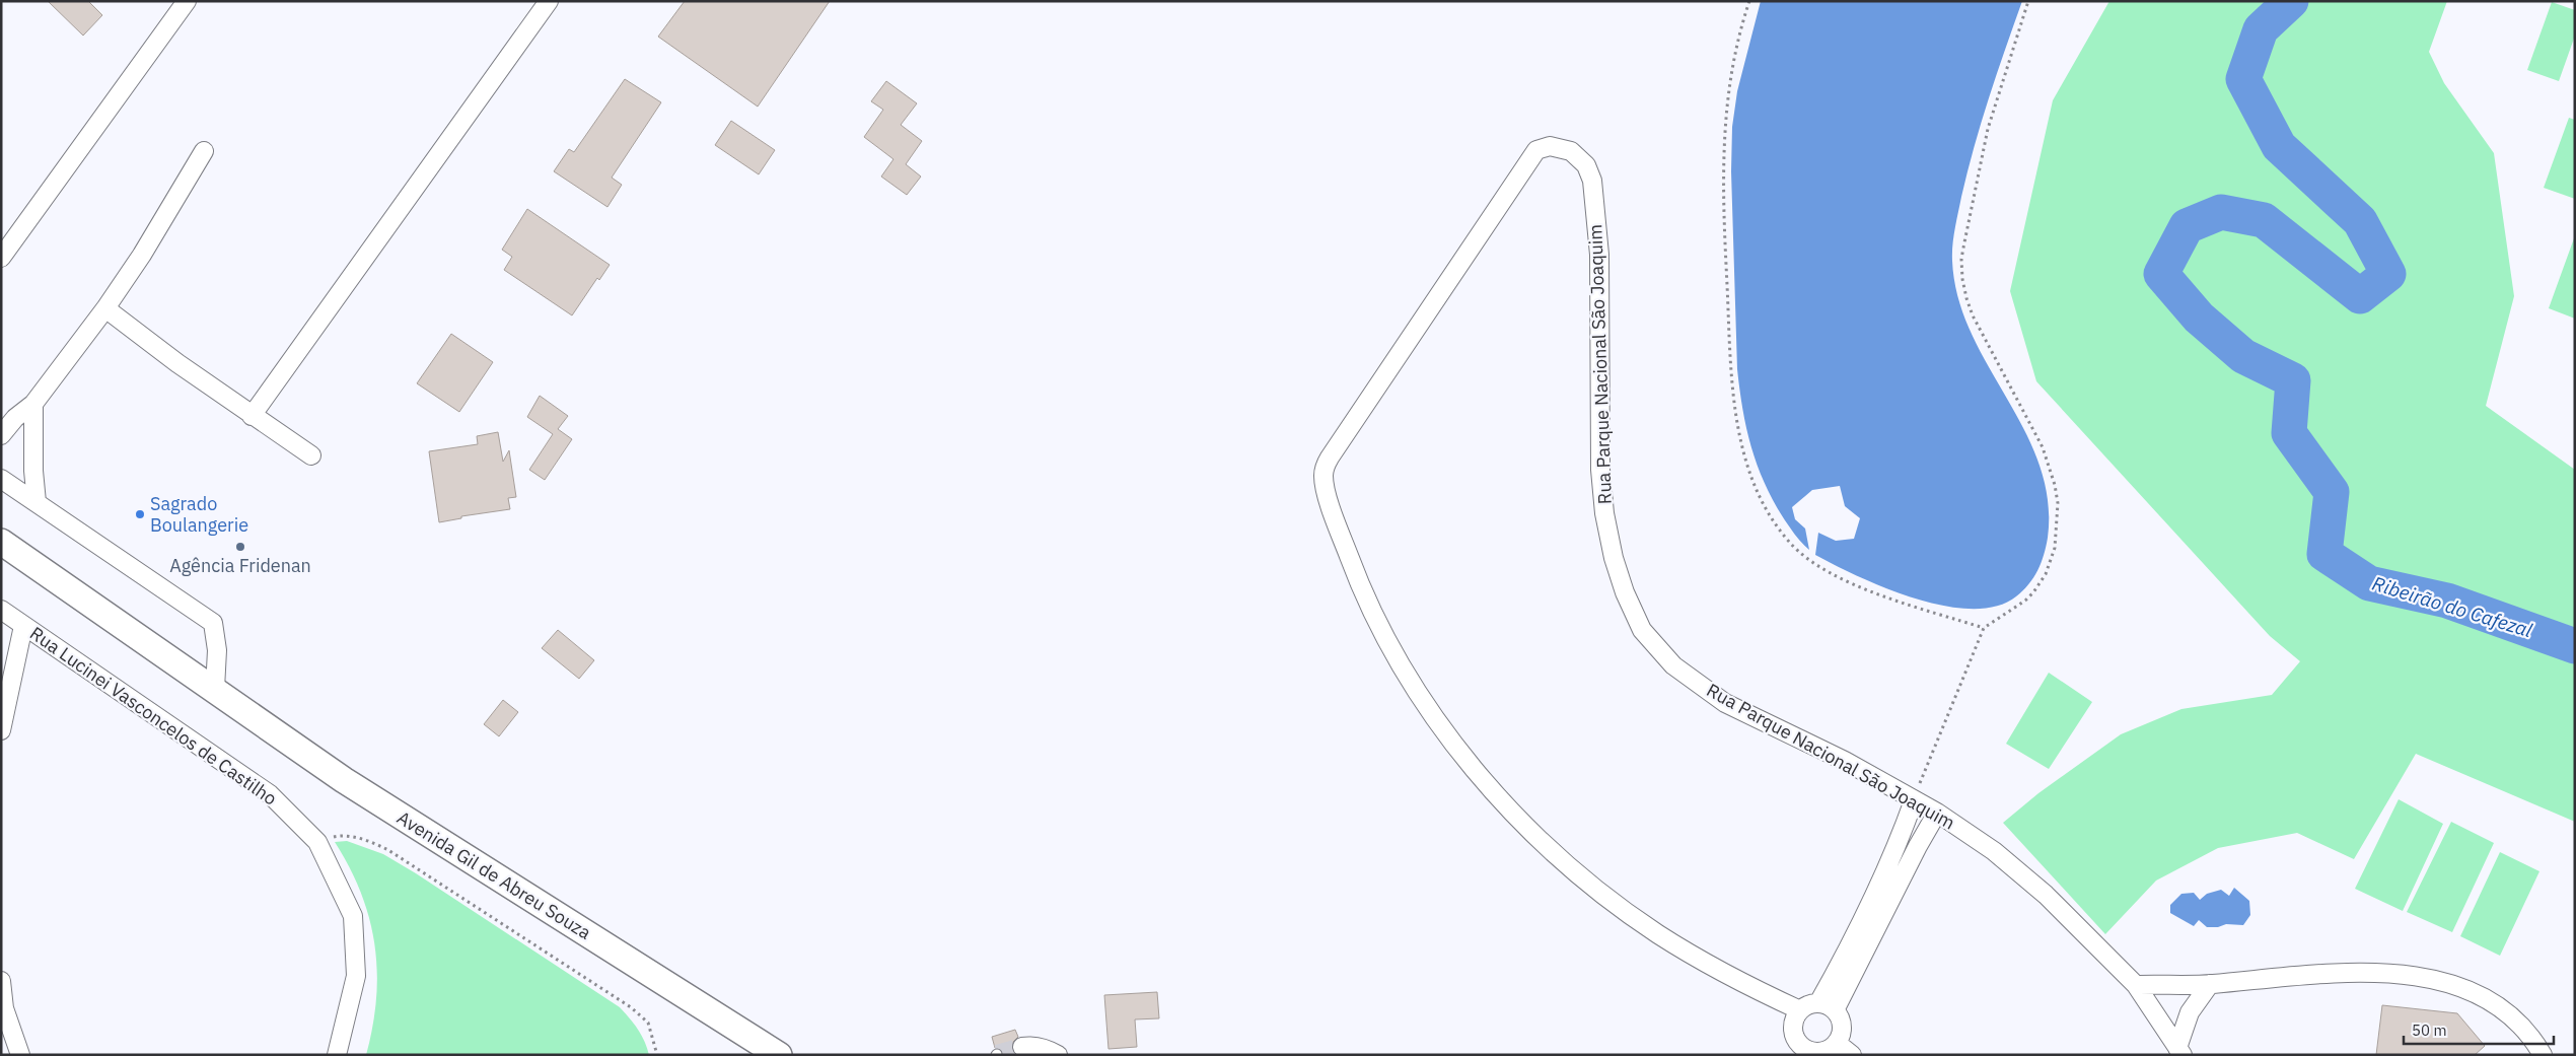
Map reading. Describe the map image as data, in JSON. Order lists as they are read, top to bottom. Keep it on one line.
{"streets":{"street":["Rua Parque Nacional São Joaquim","Rua Lucinei Vasconcelos de Castilho","Avenida Gil de Abreu Souza"]},"water":["Ribeirão do Cafezal"],"places":["Sagrado Boulangerie","Agência Fridenan"],"scale_bar":"50 m"}
